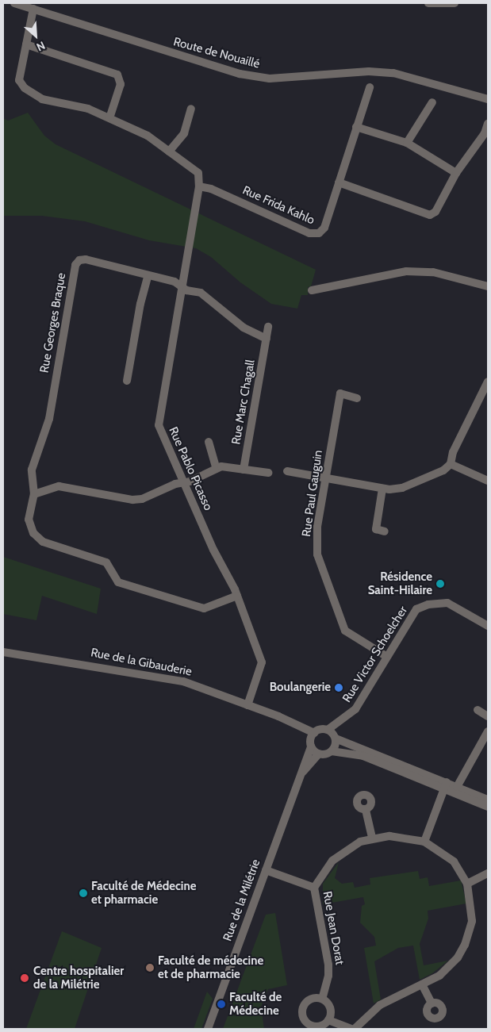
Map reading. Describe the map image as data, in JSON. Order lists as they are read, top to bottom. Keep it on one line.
{"streets":{"street":["Route de Nouaillé","Rue Frida Kahlo","Rue Georges Braque","Rue Marc Chagall","Rue Pablo Picasso","Rue Paul Gauguin","Rue Victor Schoelcher","Rue de la Gibauderie","Rue de la Milétrie","Rue Jean Dorat"]},"crossings":[["Rue Frida Kahlo","Rue Pablo Picasso"],["Rue Georges Braque","Rue Pablo Picasso"],["Rue Pablo Picasso","Rue de la Gibauderie"],["Rue Paul Gauguin","Rue Victor Schoelcher"],["Rue Victor Schoelcher","Rue de la Gibauderie"],["Rue Victor Schoelcher","Rue de la Milétrie"],["Rue de la Gibauderie","Rue de la Milétrie"],["Rue de la Milétrie","Rue Jean Dorat"]],"places":["Résidence Saint-Hilaire","Boulangerie","Faculté de Médecine et pharmacie","Faculté de médecine et de pharmacie","Centre hospitalier de la Milétrie","Faculté de Médecine"],"north":"bottom right"}
